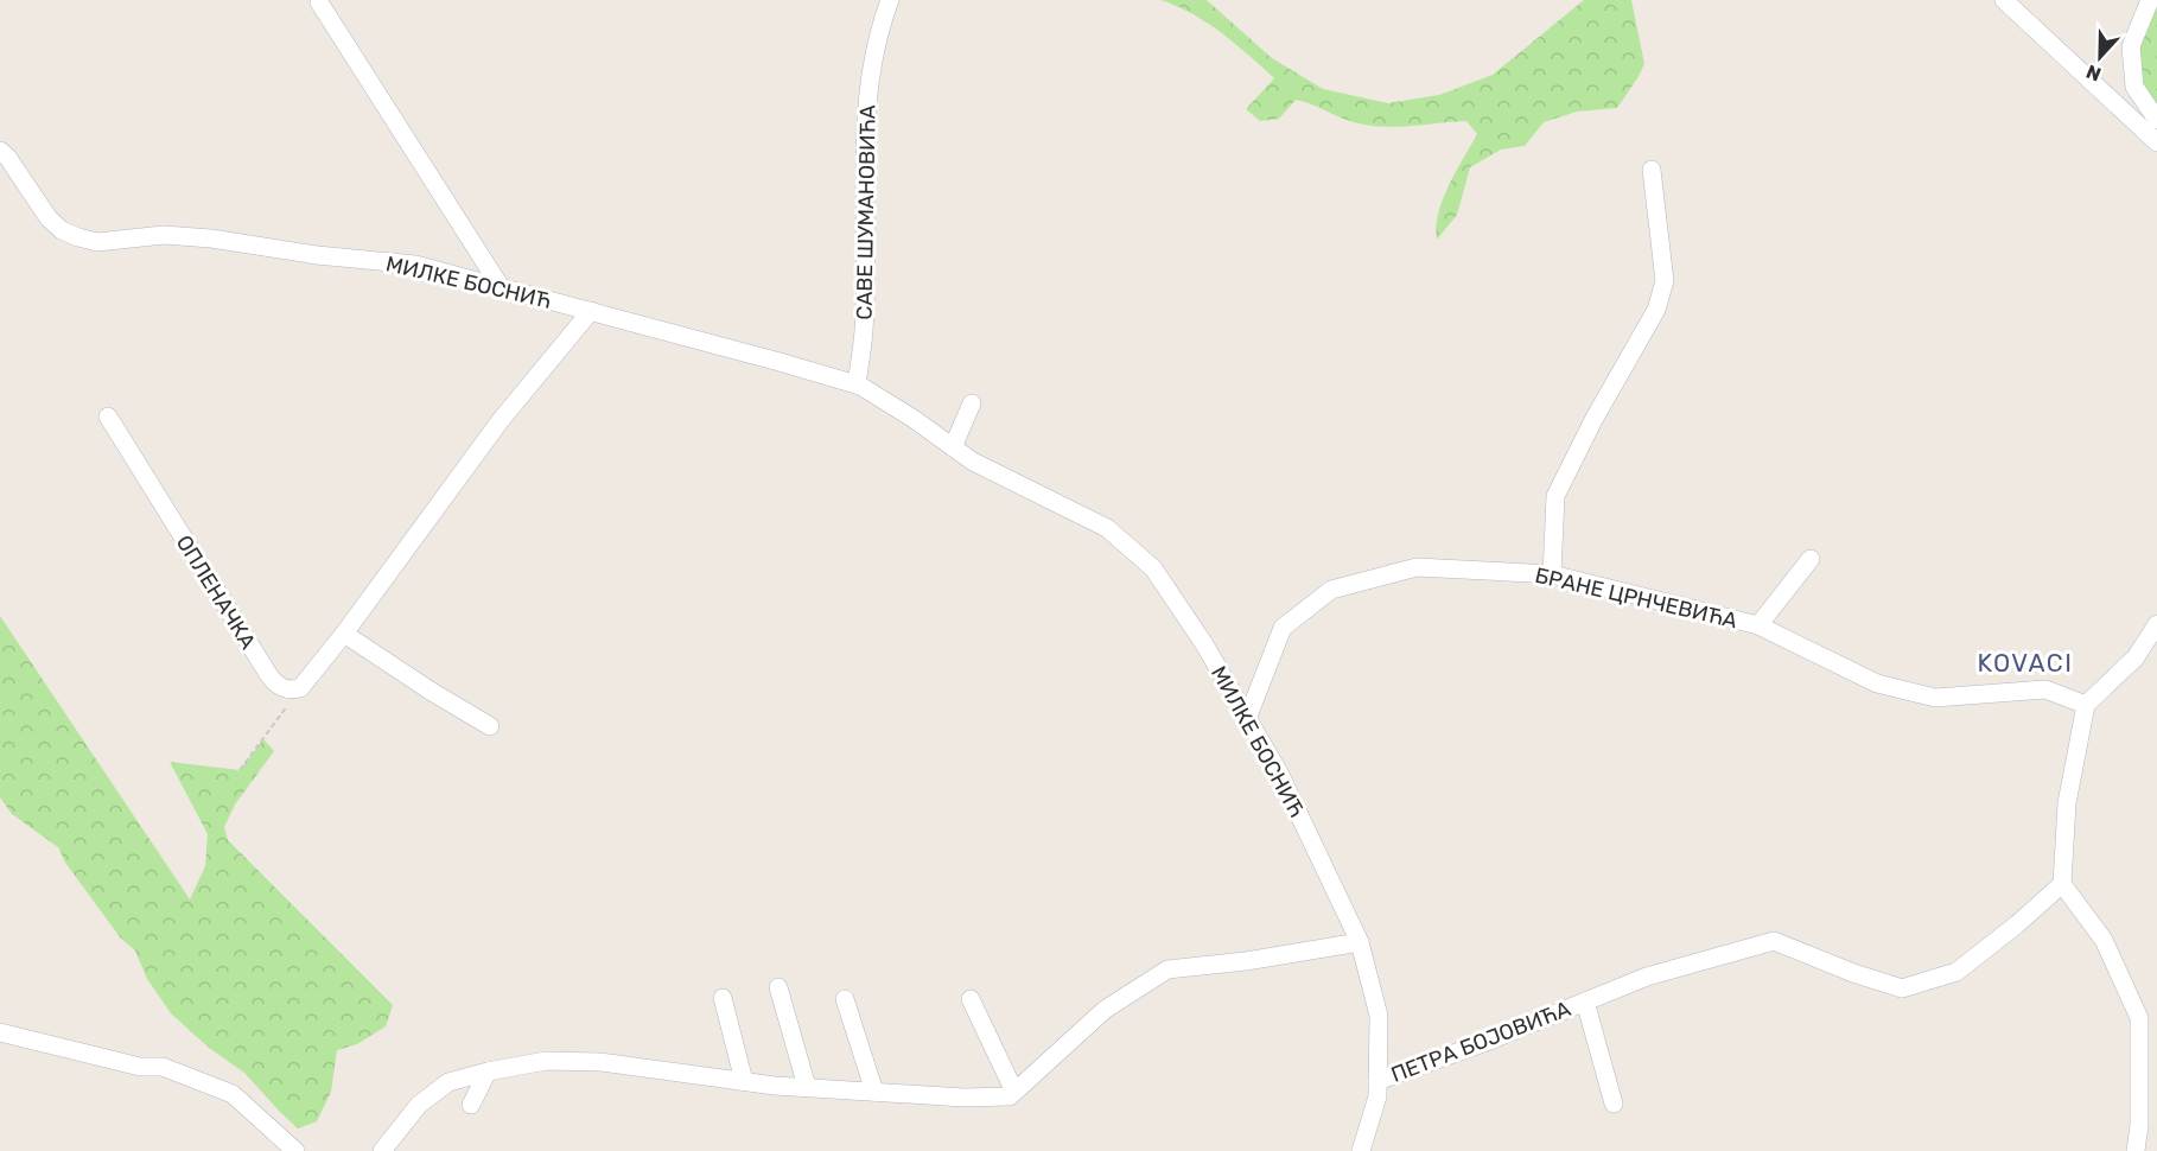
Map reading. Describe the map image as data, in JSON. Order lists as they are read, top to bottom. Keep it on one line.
{"streets":{"street":["САВЕ ШУМАНОВИЋА","МИЛКЕ БОСНИЋ","ОПЛЕНАЧКА","БРАНЕ ЦРНЧЕВИЋА","ПЕТРА БОЈОВИЋА"]},"crossings":[["САВЕ ШУМАНОВИЋА","МИЛКЕ БОСНИЋ"],["МИЛКЕ БОСНИЋ","БРАНЕ ЦРНЧЕВИЋА"],["МИЛКЕ БОСНИЋ","ПЕТРА БОЈОВИЋА"]],"districts":["KOVACI"],"north":"bottom"}
